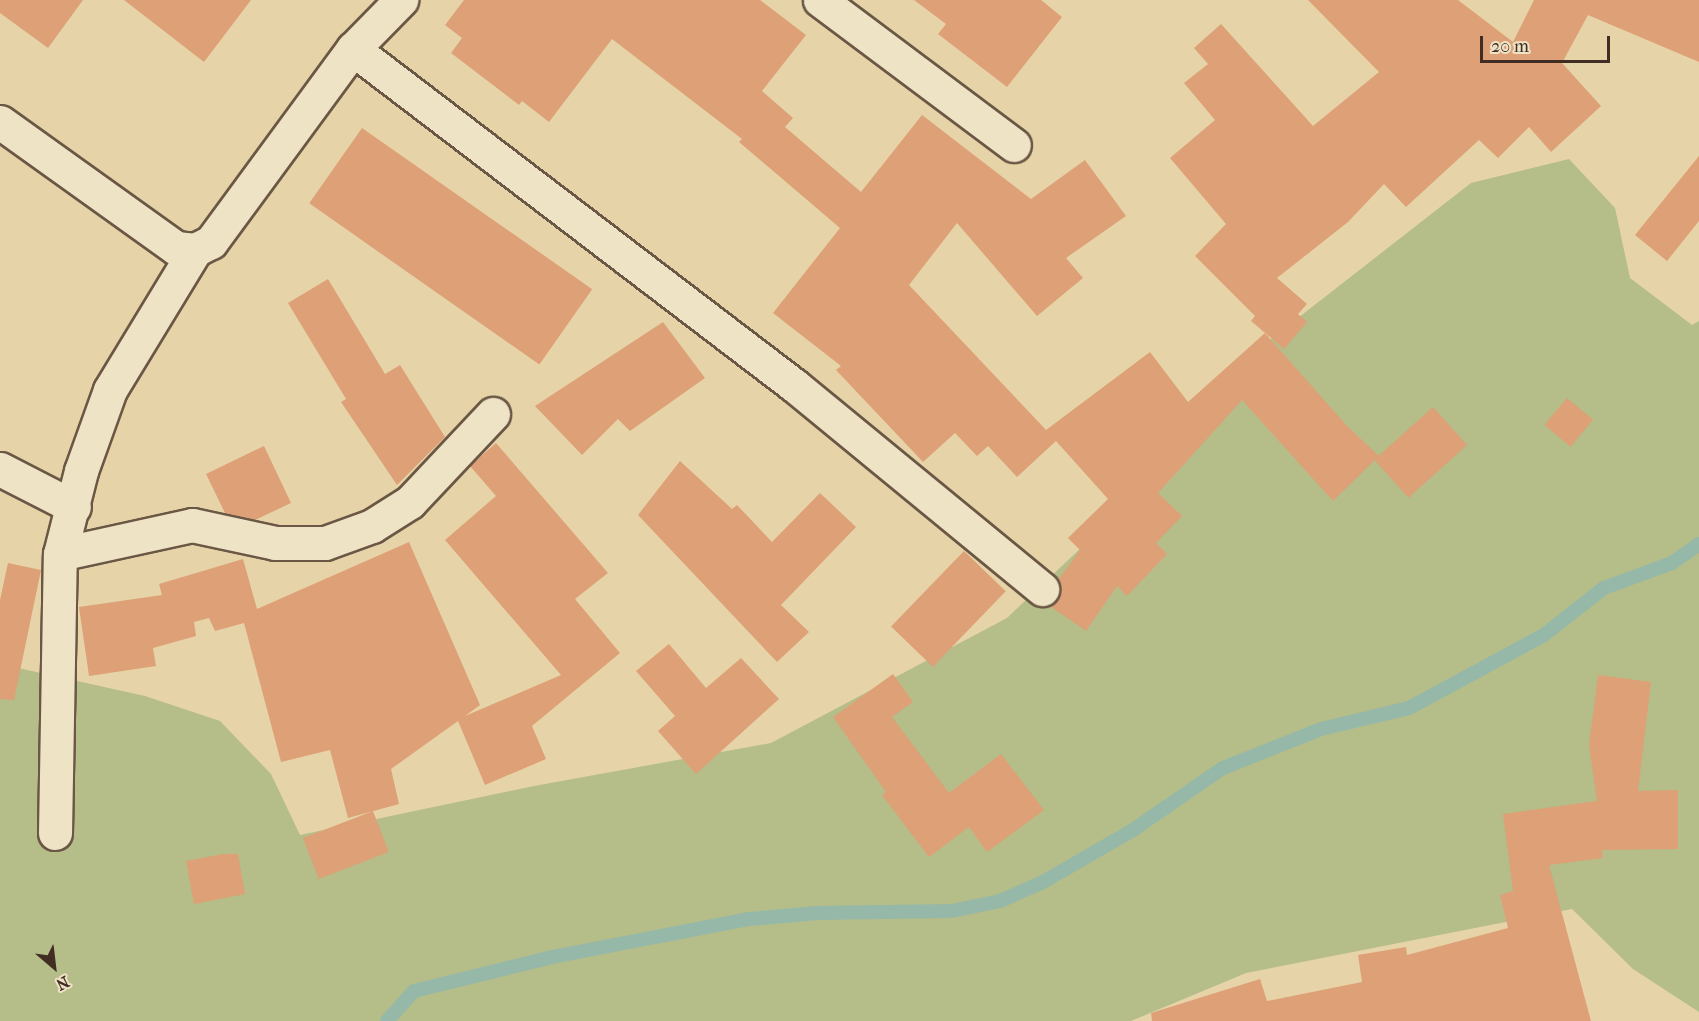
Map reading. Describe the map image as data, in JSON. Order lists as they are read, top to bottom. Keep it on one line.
{"scale_bar":"20 m","north":"bottom right"}
